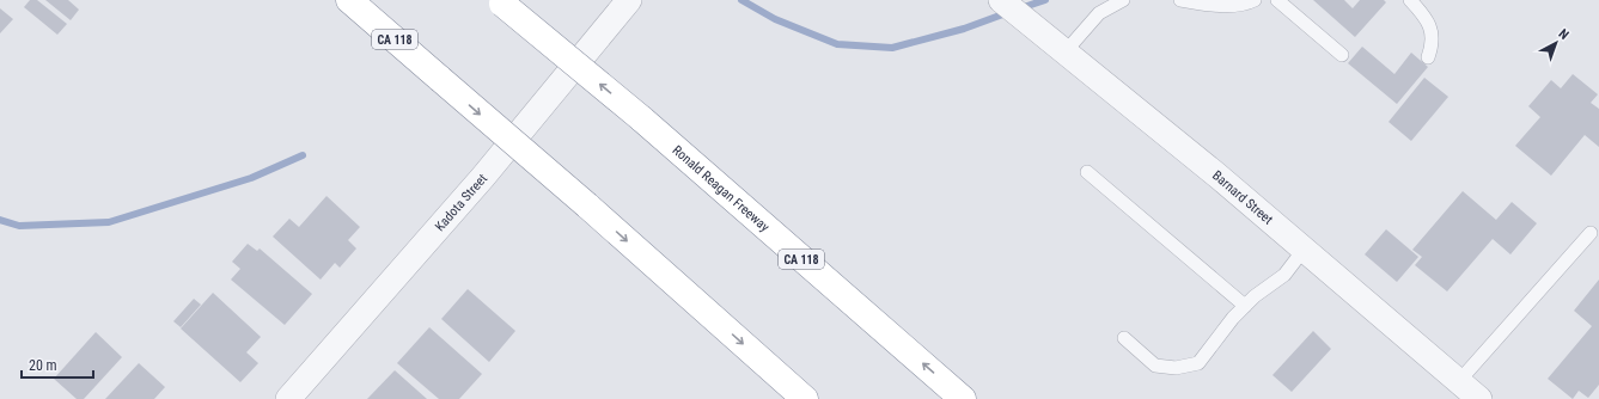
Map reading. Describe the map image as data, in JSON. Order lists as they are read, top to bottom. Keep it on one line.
{"streets":{"highway":["CA 118","Ronald Reagan Freeway"],"street":["Barnard Street","Kadota Street"]},"scale_bar":"20 m","north":"top right"}
